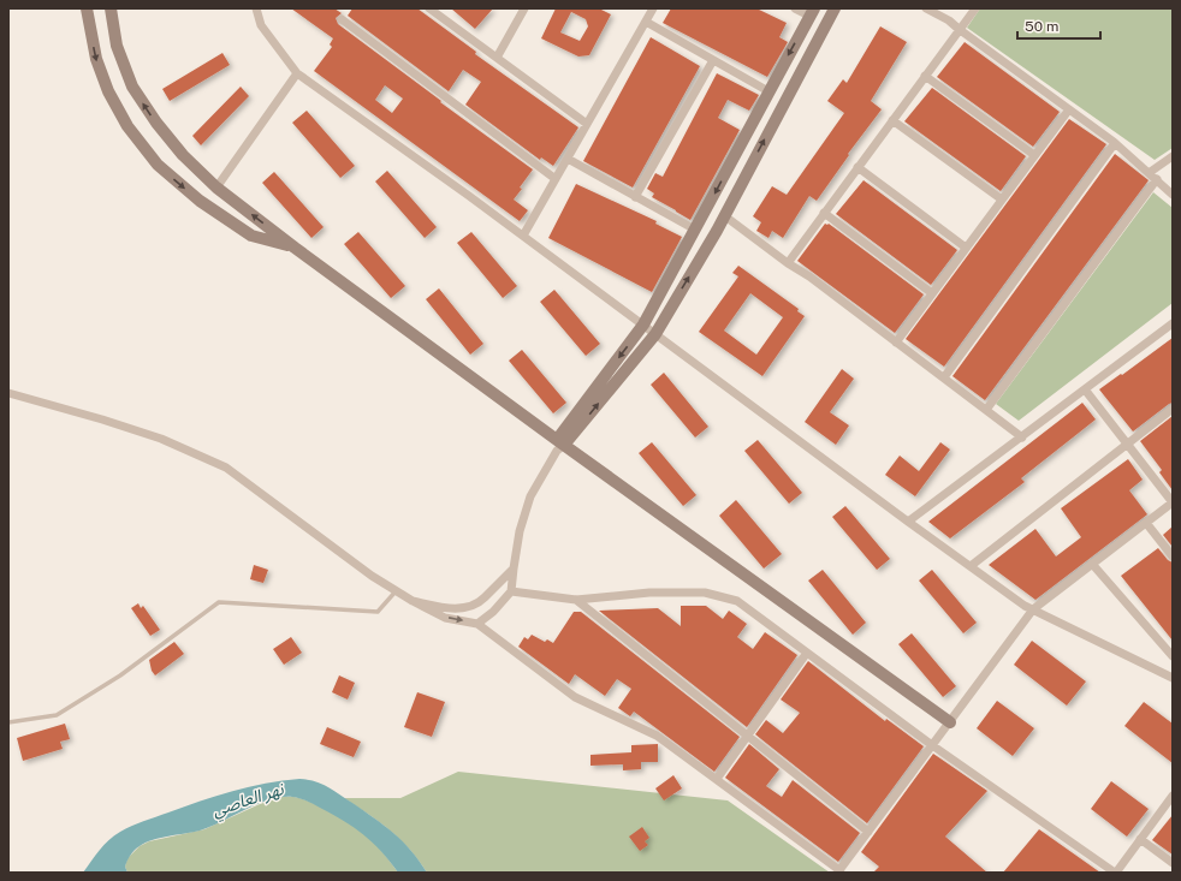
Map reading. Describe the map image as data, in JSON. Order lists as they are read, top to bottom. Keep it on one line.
{"water":["نهر العاصي"],"scale_bar":"50 m"}
